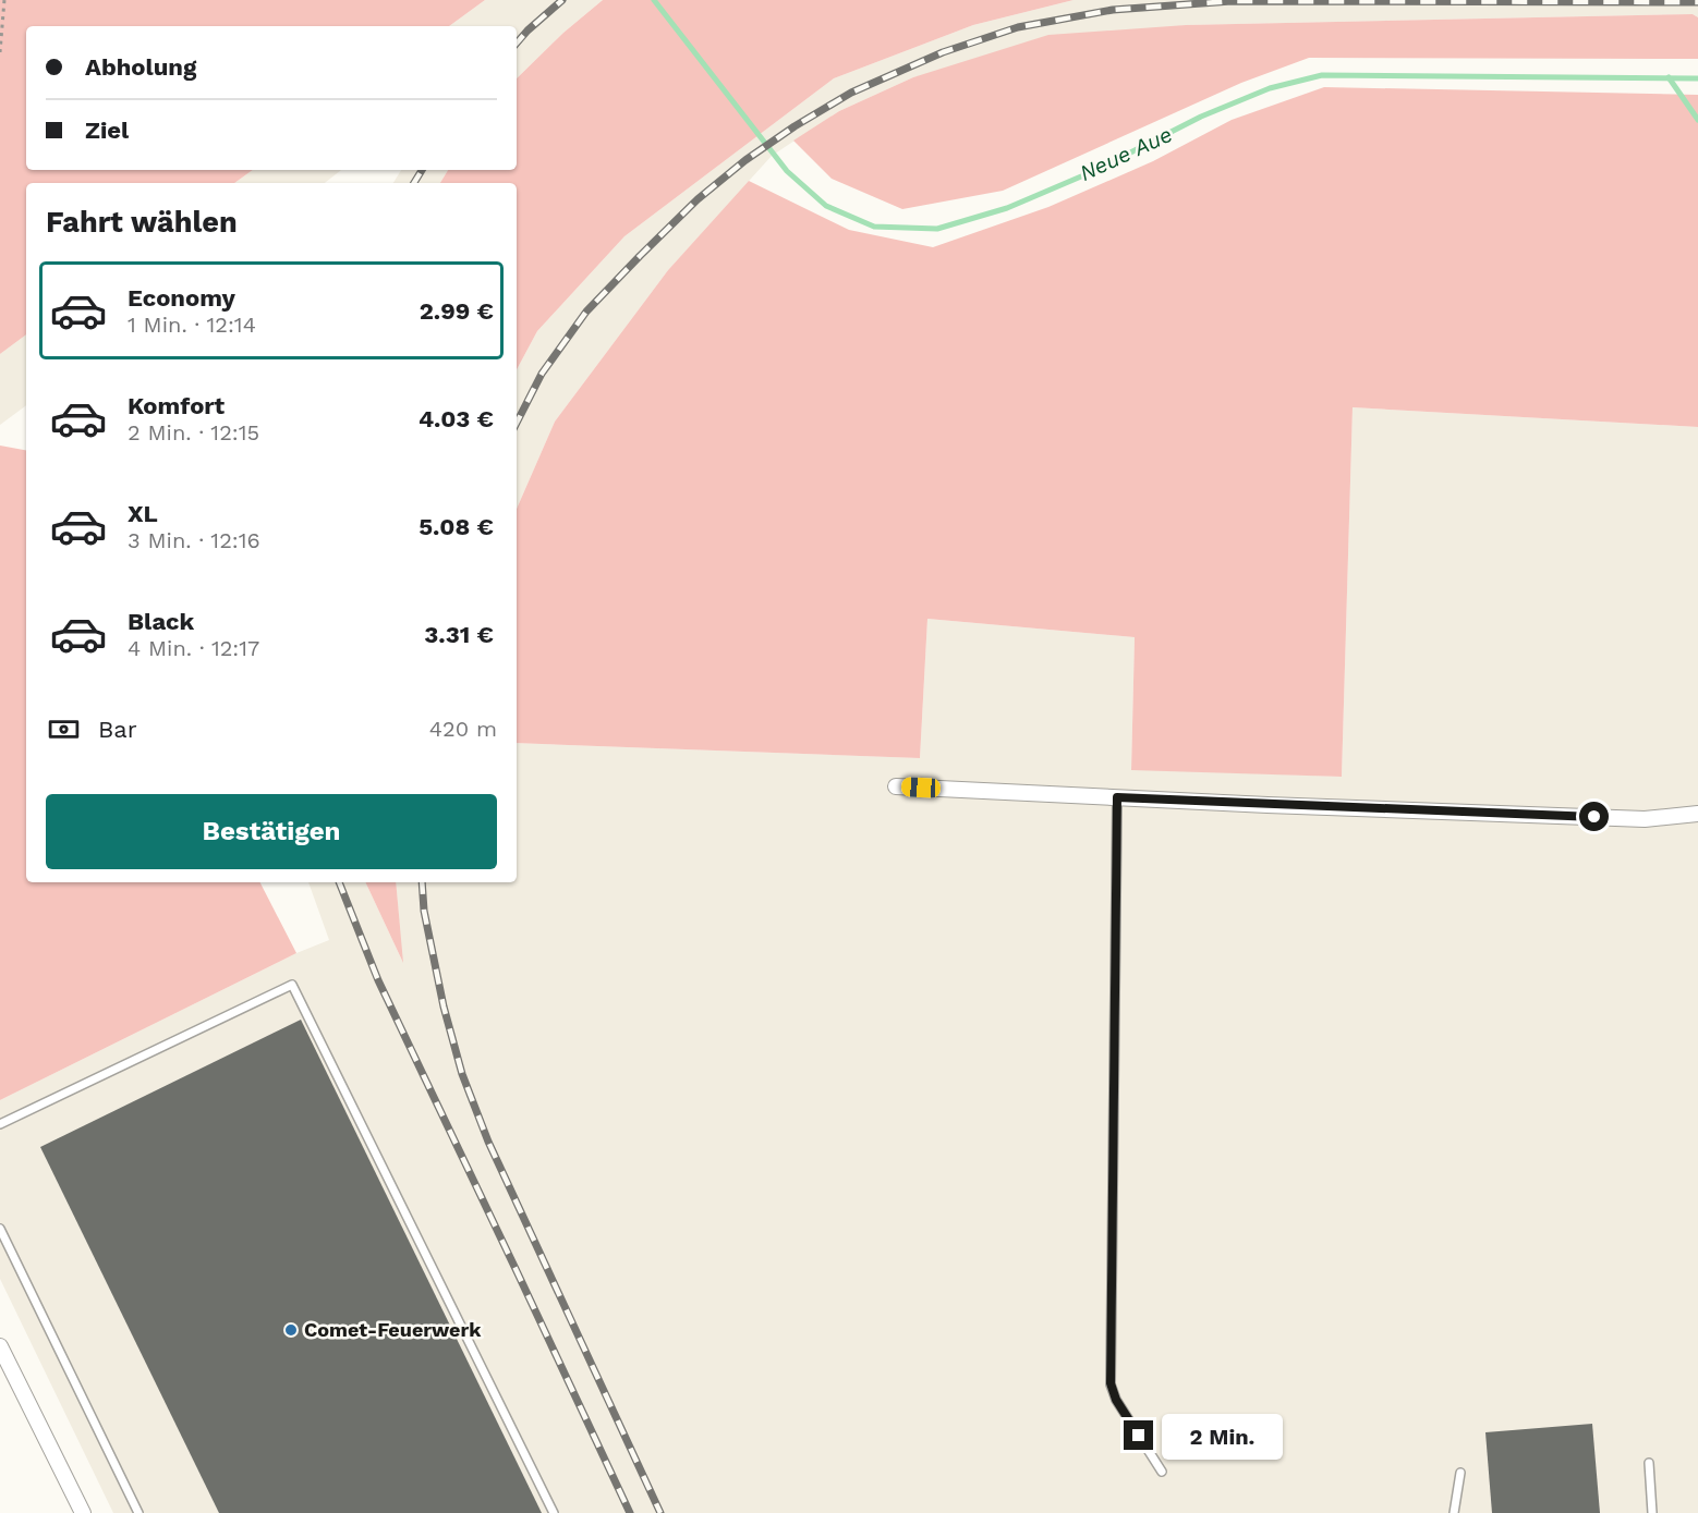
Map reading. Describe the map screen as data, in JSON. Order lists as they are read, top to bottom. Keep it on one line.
{"water":["Neue Aue"],"places":["Comet-Feuerwerk"],"page":{"banner":["Abholung","Ziel"],"heading":"Fahrt wählen","list":[{"name":"Economy","note":"1 Min. · 12:14","value":"2.99 €"},{"name":"Komfort","note":"2 Min. · 12:15","value":"4.03 €"},{"name":"XL","note":"3 Min. · 12:16","value":"5.08 €"},{"name":"Black","note":"4 Min. · 12:17","value":"3.31 €"}],"pay":["Bar","420 m"],"buttons":"Bestätigen","bubble":"2 Min."}}
